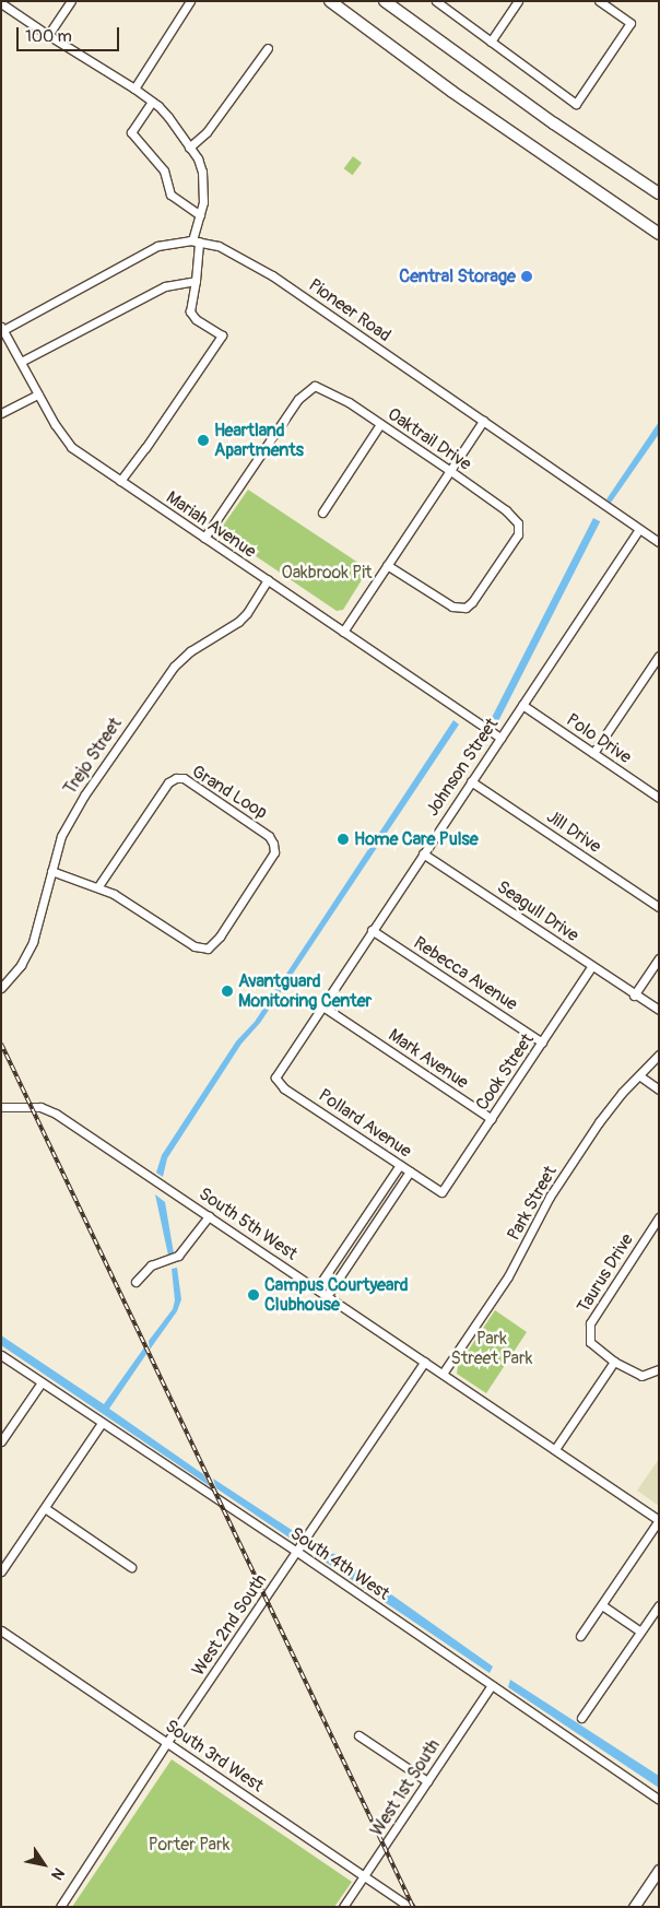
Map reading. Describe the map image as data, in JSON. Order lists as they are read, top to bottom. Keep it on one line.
{"streets":{"street":["Pioneer Road","Oaktrail Drive","Mariah Avenue","Polo Drive","Trejo Street","Johnson Street","Grand Loop","Jill Drive","Seagull Drive","Rebecca Avenue","Mark Avenue","Cook Street","Pollard Avenue","Park Street","South 5th West","Taurus Drive","South 4th West","West 2nd South","South 3rd West","West 1st South"]},"crossings":[["Pioneer Road","Mariah Avenue"],["Pioneer Road","Johnson Street"],["Oaktrail Drive","Mariah Avenue"],["Mariah Avenue","Trejo Street"],["Mariah Avenue","Johnson Street"],["Polo Drive","Johnson Street"],["Trejo Street","Grand Loop"],["Johnson Street","Jill Drive"],["Johnson Street","Seagull Drive"],["Johnson Street","Rebecca Avenue"],["Johnson Street","Mark Avenue"],["Johnson Street","Pollard Avenue"],["Seagull Drive","Cook Street"],["Rebecca Avenue","Cook Street"],["Mark Avenue","Cook Street"],["Cook Street","Pollard Avenue"],["Park Street","South 5th West"],["South 5th West","West 2nd South"],["South 4th West","West 2nd South"],["South 4th West","West 1st South"],["West 2nd South","South 3rd West"],["South 3rd West","West 1st South"]],"parks":["Oakbrook Pit","Park Street Park","Porter Park"],"places":["Central Storage","Heartland Apartments","Home Care Pulse","Avantguard Monitoring Center","Campus Courtyeard Clubhouse"],"scale_bar":"100 m","north":"bottom right"}
